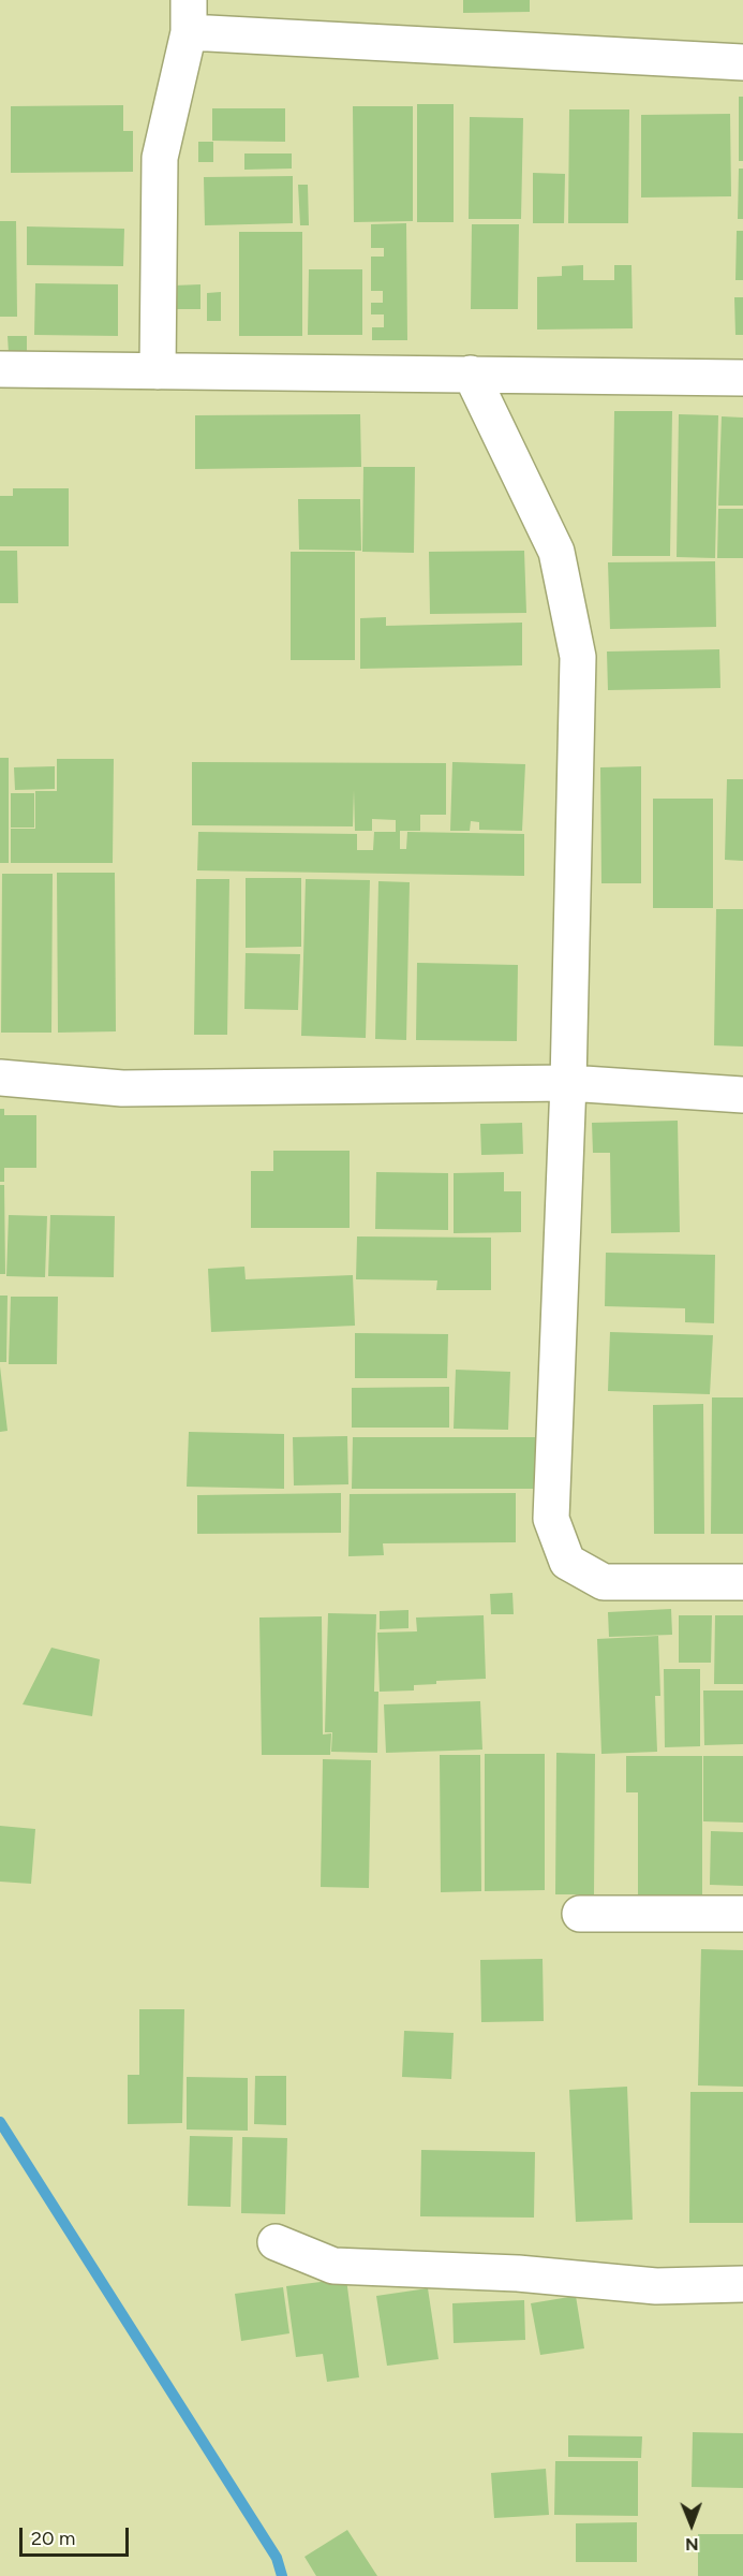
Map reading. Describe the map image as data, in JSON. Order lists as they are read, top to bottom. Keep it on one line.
{"scale_bar":"20 m","north":"bottom"}
